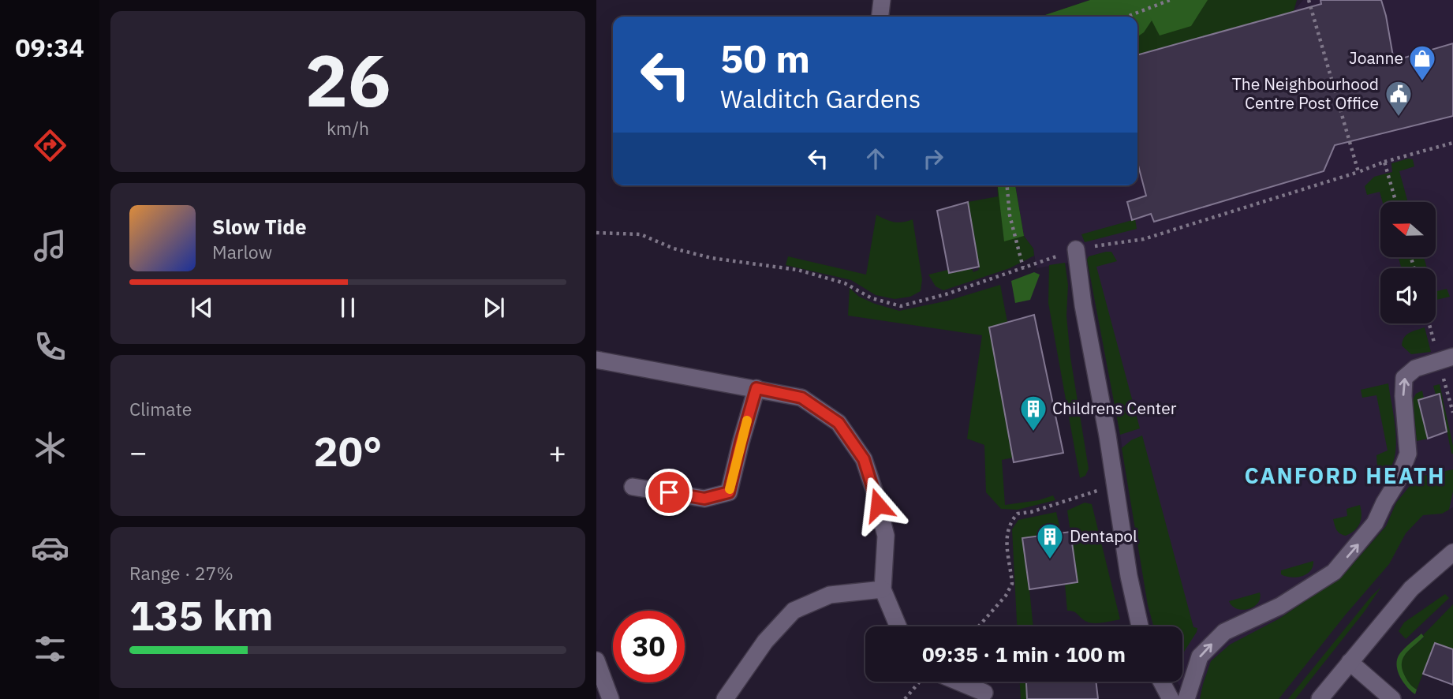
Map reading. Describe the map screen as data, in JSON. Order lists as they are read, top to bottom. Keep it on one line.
{"districts":["CANFORD HEATH"],"places":{"shop":["Joanne"],"public building":["The Neighbourhood Centre Post Office"],"building":["Childrens Center","Dentapol"]},"north":"left","page":{"tabs":"09:34","tile":[["26","km/h"],"Climate",["Range · 27%","135 km"]],"turn":["50 m","Walditch Gardens"],"song":["Slow Tide","Marlow"],"heat":["−","20°","+"],"limit":"30","trip":"09:35 · 1 min · 100 m"}}
